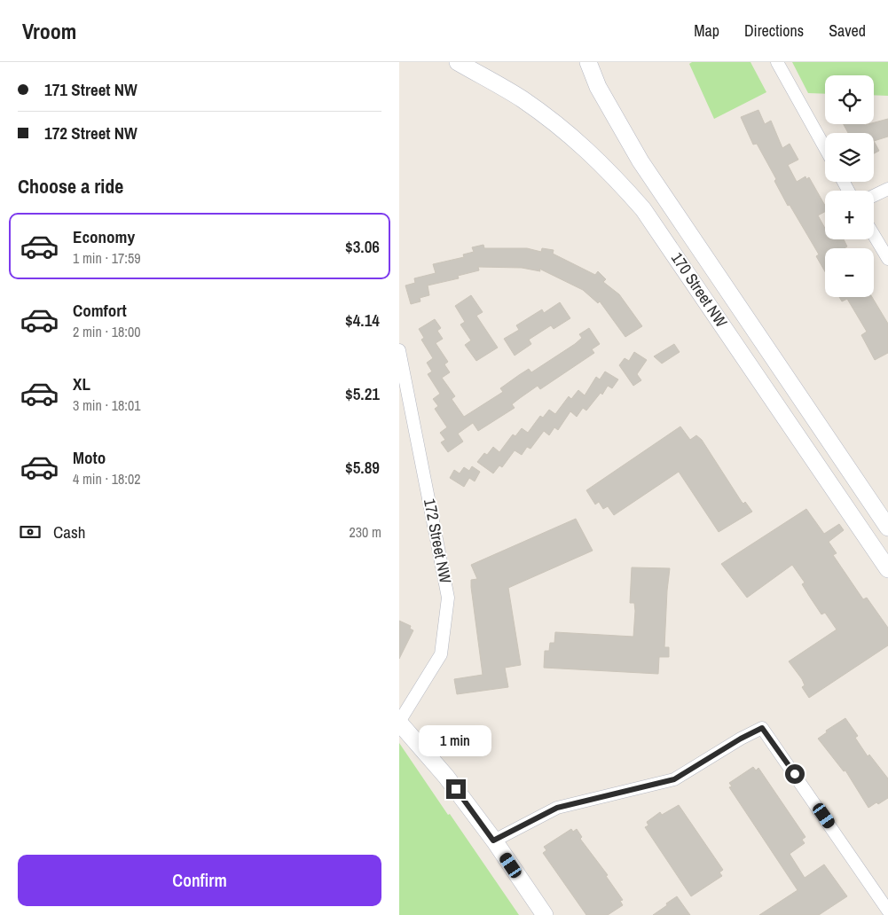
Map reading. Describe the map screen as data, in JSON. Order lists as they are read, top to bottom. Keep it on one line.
{"streets":{"main road":["170 Street NW","172 Street NW"]},"page":{"header":"Vroom","nav":["Map","Directions","Saved"],"banner":["171 Street NW","172 Street NW"],"map_buttons":["+","−"],"heading":"Choose a ride","list":[{"name":"Economy","note":"1 min · 17:59","value":"$3.06"},{"name":"Comfort","note":"2 min · 18:00","value":"$4.14"},{"name":"XL","note":"3 min · 18:01","value":"$5.21"},{"name":"Moto","note":"4 min · 18:02","value":"$5.89"}],"pay":["Cash","230 m"],"bubble":"1 min","buttons":"Confirm"}}
